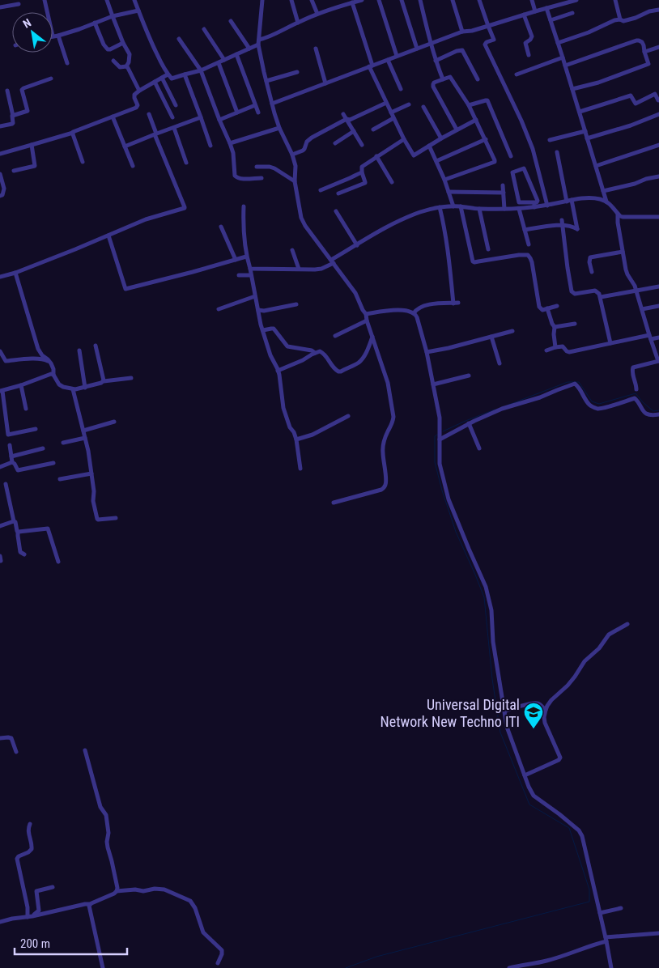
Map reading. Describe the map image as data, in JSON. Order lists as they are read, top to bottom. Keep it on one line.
{"places":{"school or university":["Universal Digital Network New Techno ITI"]},"scale_bar":"200 m","north":"top left"}
